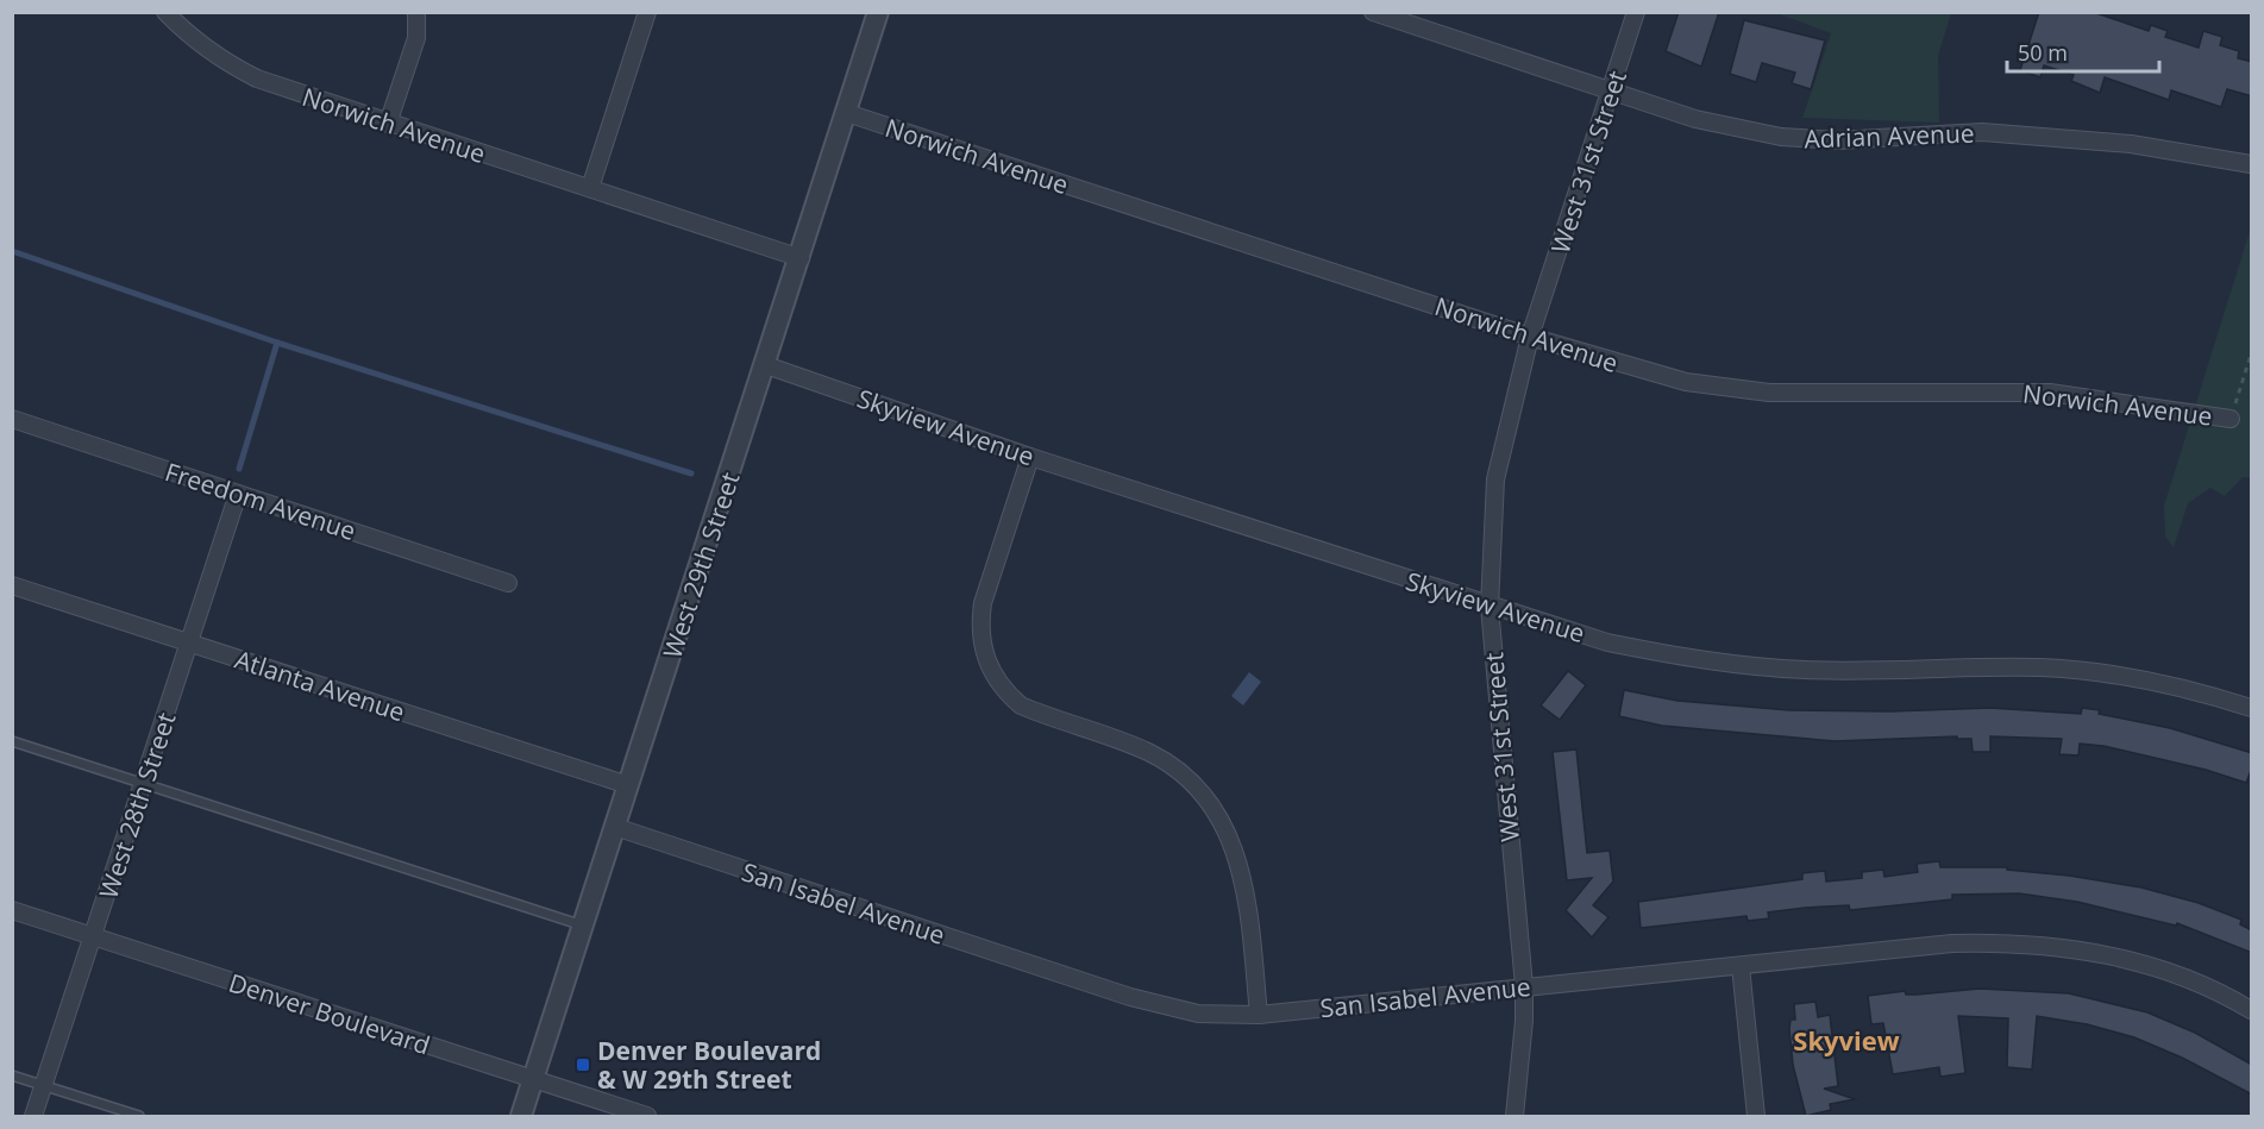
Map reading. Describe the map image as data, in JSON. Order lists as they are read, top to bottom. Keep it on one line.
{"streets":{"street":["Norwich Avenue","Adrian Avenue","West 31st Street","Skyview Avenue","Freedom Avenue","West 29th Street","Atlanta Avenue","West 28th Street","San Isabel Avenue","Denver Boulevard"]},"crossings":[["Norwich Avenue","West 31st Street"],["Norwich Avenue","West 29th Street"],["Adrian Avenue","West 31st Street"],["West 31st Street","Skyview Avenue"],["West 31st Street","San Isabel Avenue"],["Skyview Avenue","West 29th Street"],["Freedom Avenue","West 28th Street"],["West 29th Street","Atlanta Avenue"],["West 29th Street","San Isabel Avenue"],["West 29th Street","Denver Boulevard"],["Atlanta Avenue","West 28th Street"],["West 28th Street","Denver Boulevard"]],"districts":["Skyview"],"places":{"transit":["Denver Boulevard & W 29th Street"]},"scale_bar":"50 m"}
